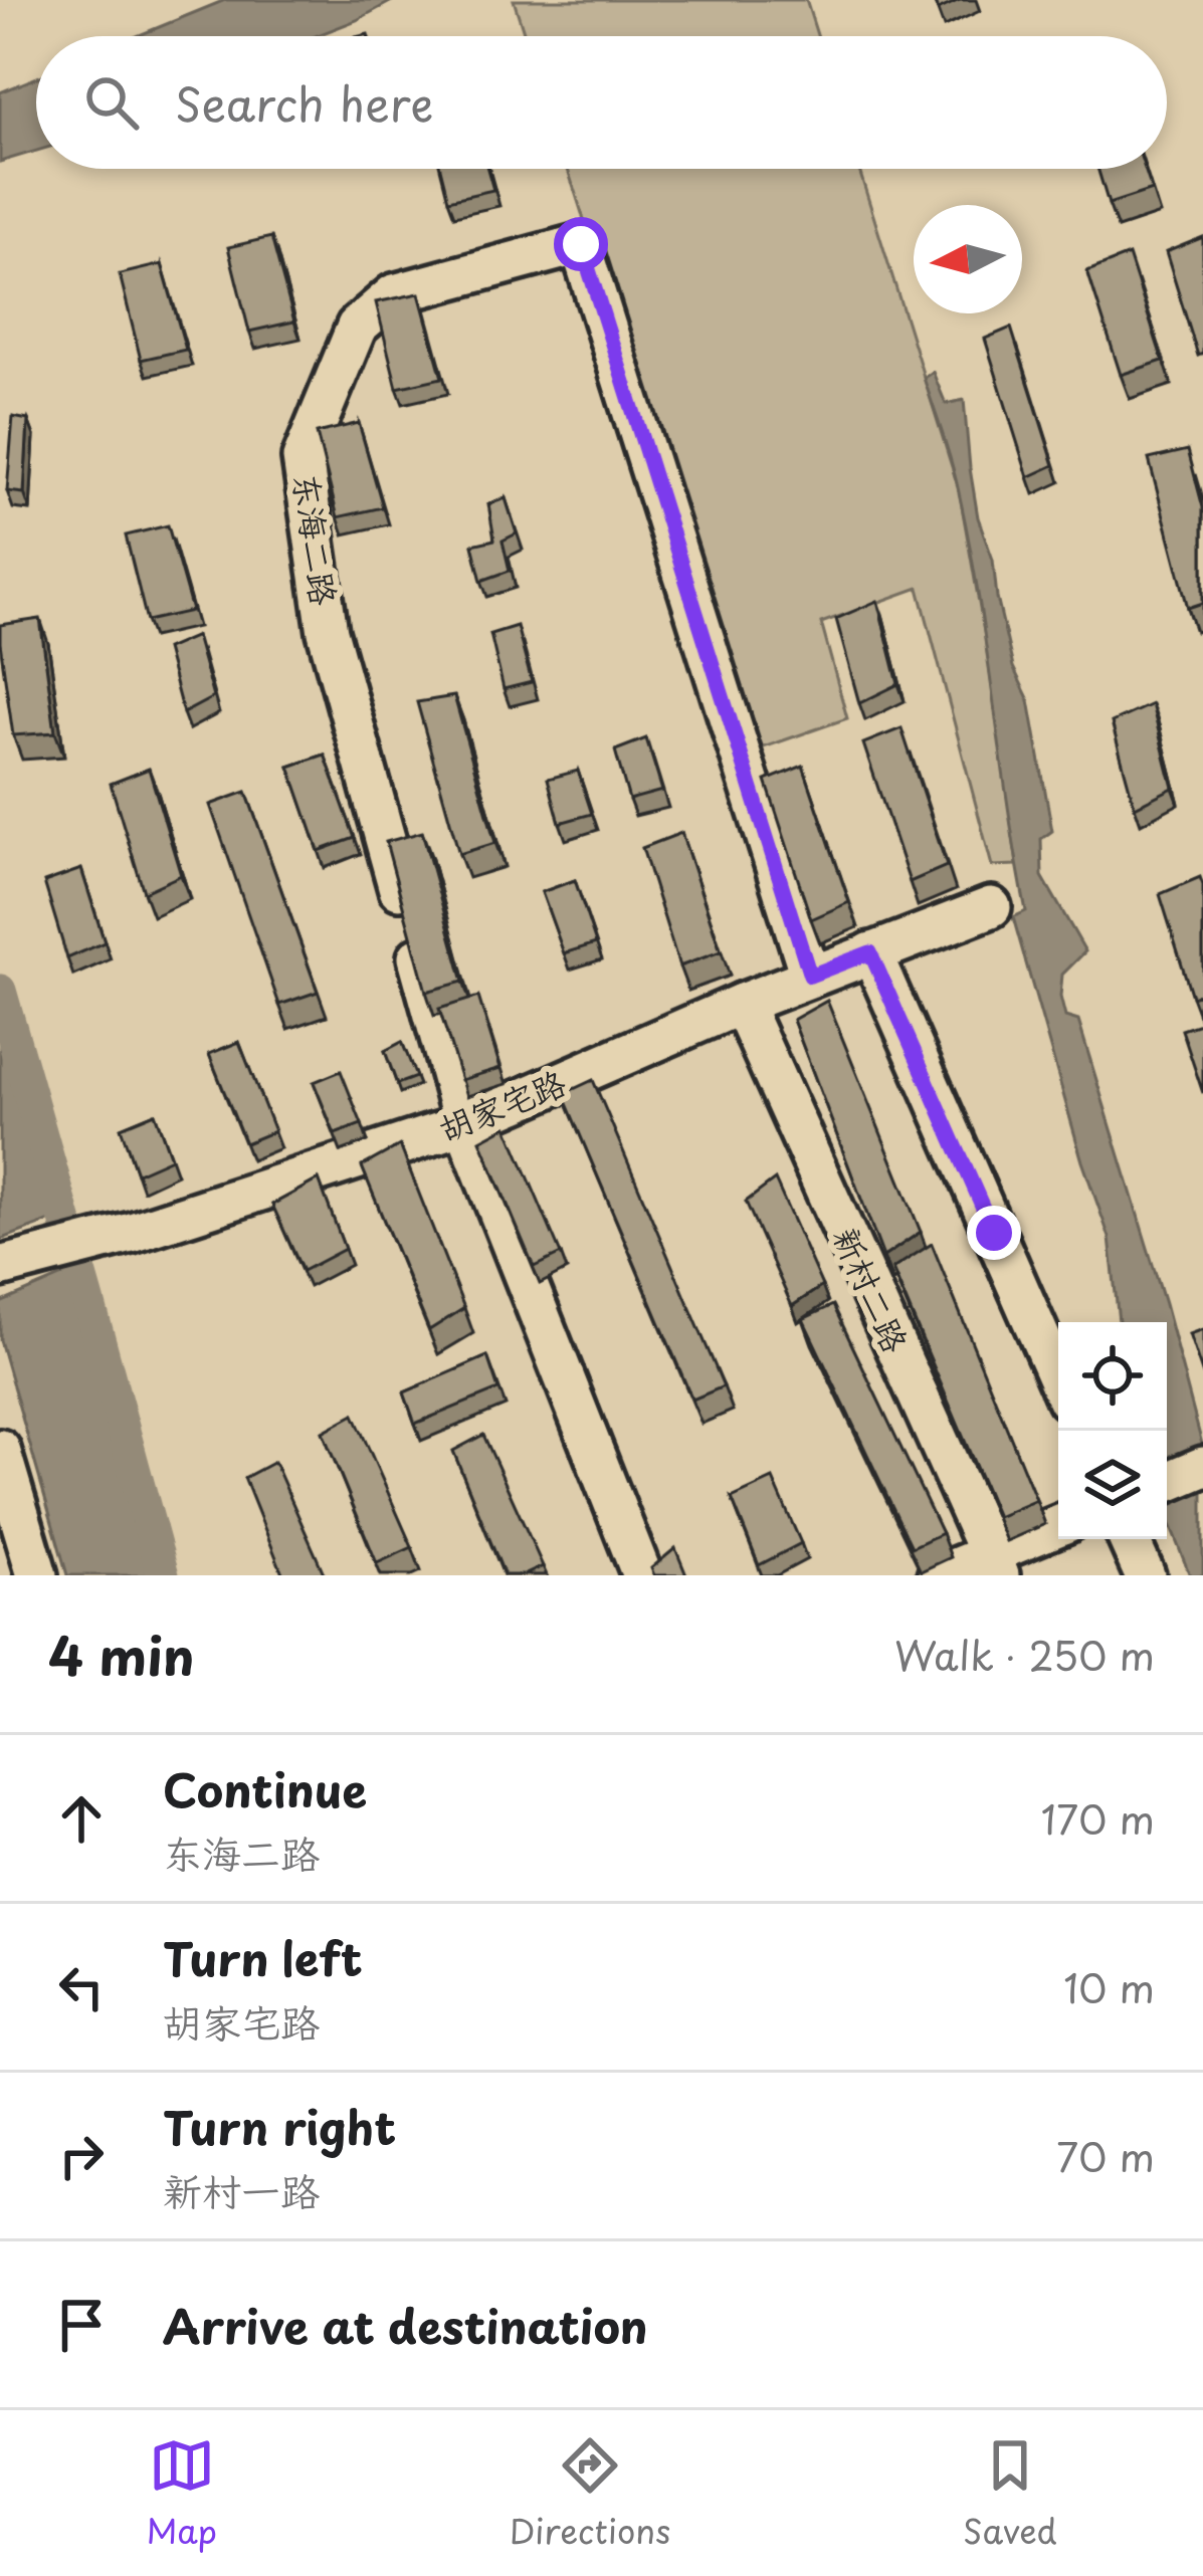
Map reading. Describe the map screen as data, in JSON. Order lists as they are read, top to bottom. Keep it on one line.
{"streets":{"street":["东海二路","胡家宅路","新村二路"]},"crossings":[["东海二路","胡家宅路"],["胡家宅路","新村二路"]],"north":"left","page":{"search":"Search here","heading":["4 min","Walk · 250 m"],"list":[["Continue","东海二路","170 m"],["Turn left","胡家宅路","10 m"],["Turn right","新村一路","70 m"],"Arrive at destination"],"nav":["Map","Directions","Saved"]}}
